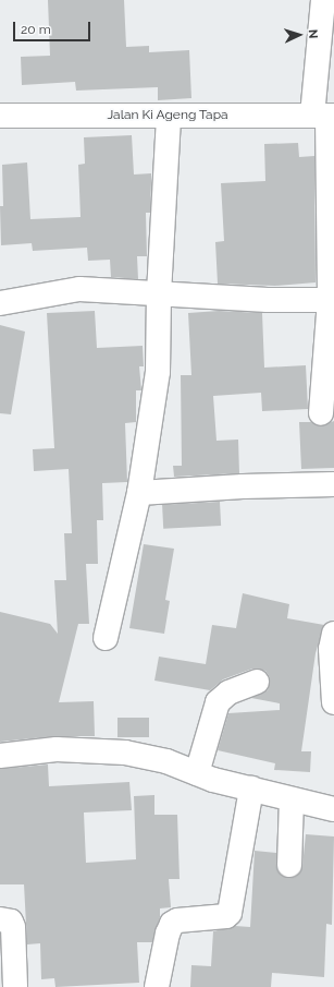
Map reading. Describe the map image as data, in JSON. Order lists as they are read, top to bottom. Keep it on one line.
{"streets":{"street":["Jalan Ki Ageng Tapa"]},"scale_bar":"20 m","north":"right"}
